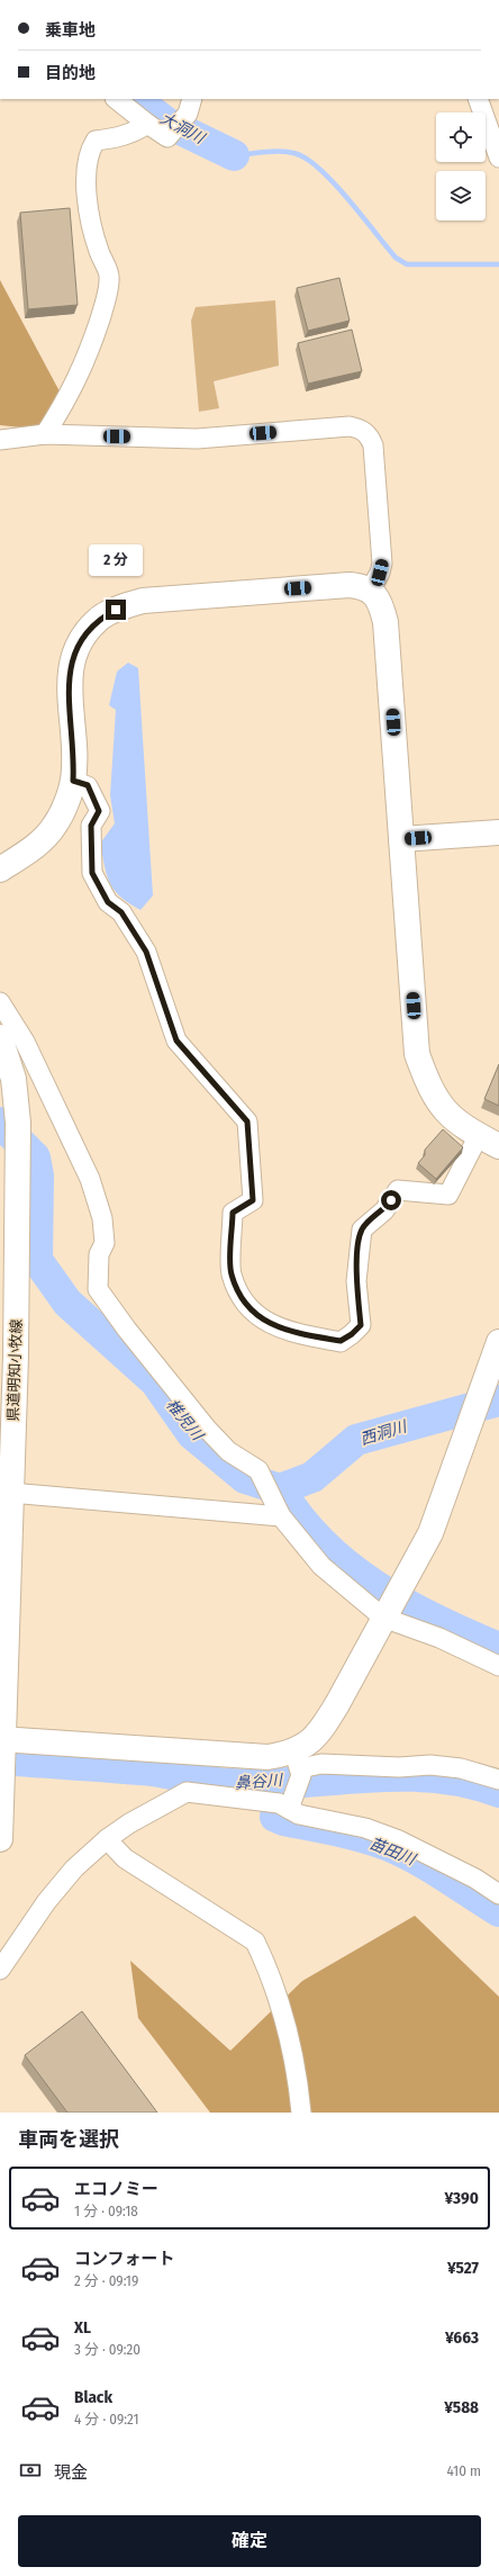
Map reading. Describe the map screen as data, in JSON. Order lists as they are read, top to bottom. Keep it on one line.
{"streets":{"street":["県道明知小牧線"]},"water":["大洞川","椎児川","西洞川","鼻谷川","苗田川"],"page":{"banner":["乗車地","目的地"],"bubble":"2 分","heading":"車両を選択","list":[{"name":"エコノミー","note":"1 分 · 09:18","value":"¥390"},{"name":"コンフォート","note":"2 分 · 09:19","value":"¥527"},{"name":"XL","note":"3 分 · 09:20","value":"¥663"},{"name":"Black","note":"4 分 · 09:21","value":"¥588"}],"pay":["現金","410 m"],"buttons":"確定"}}
